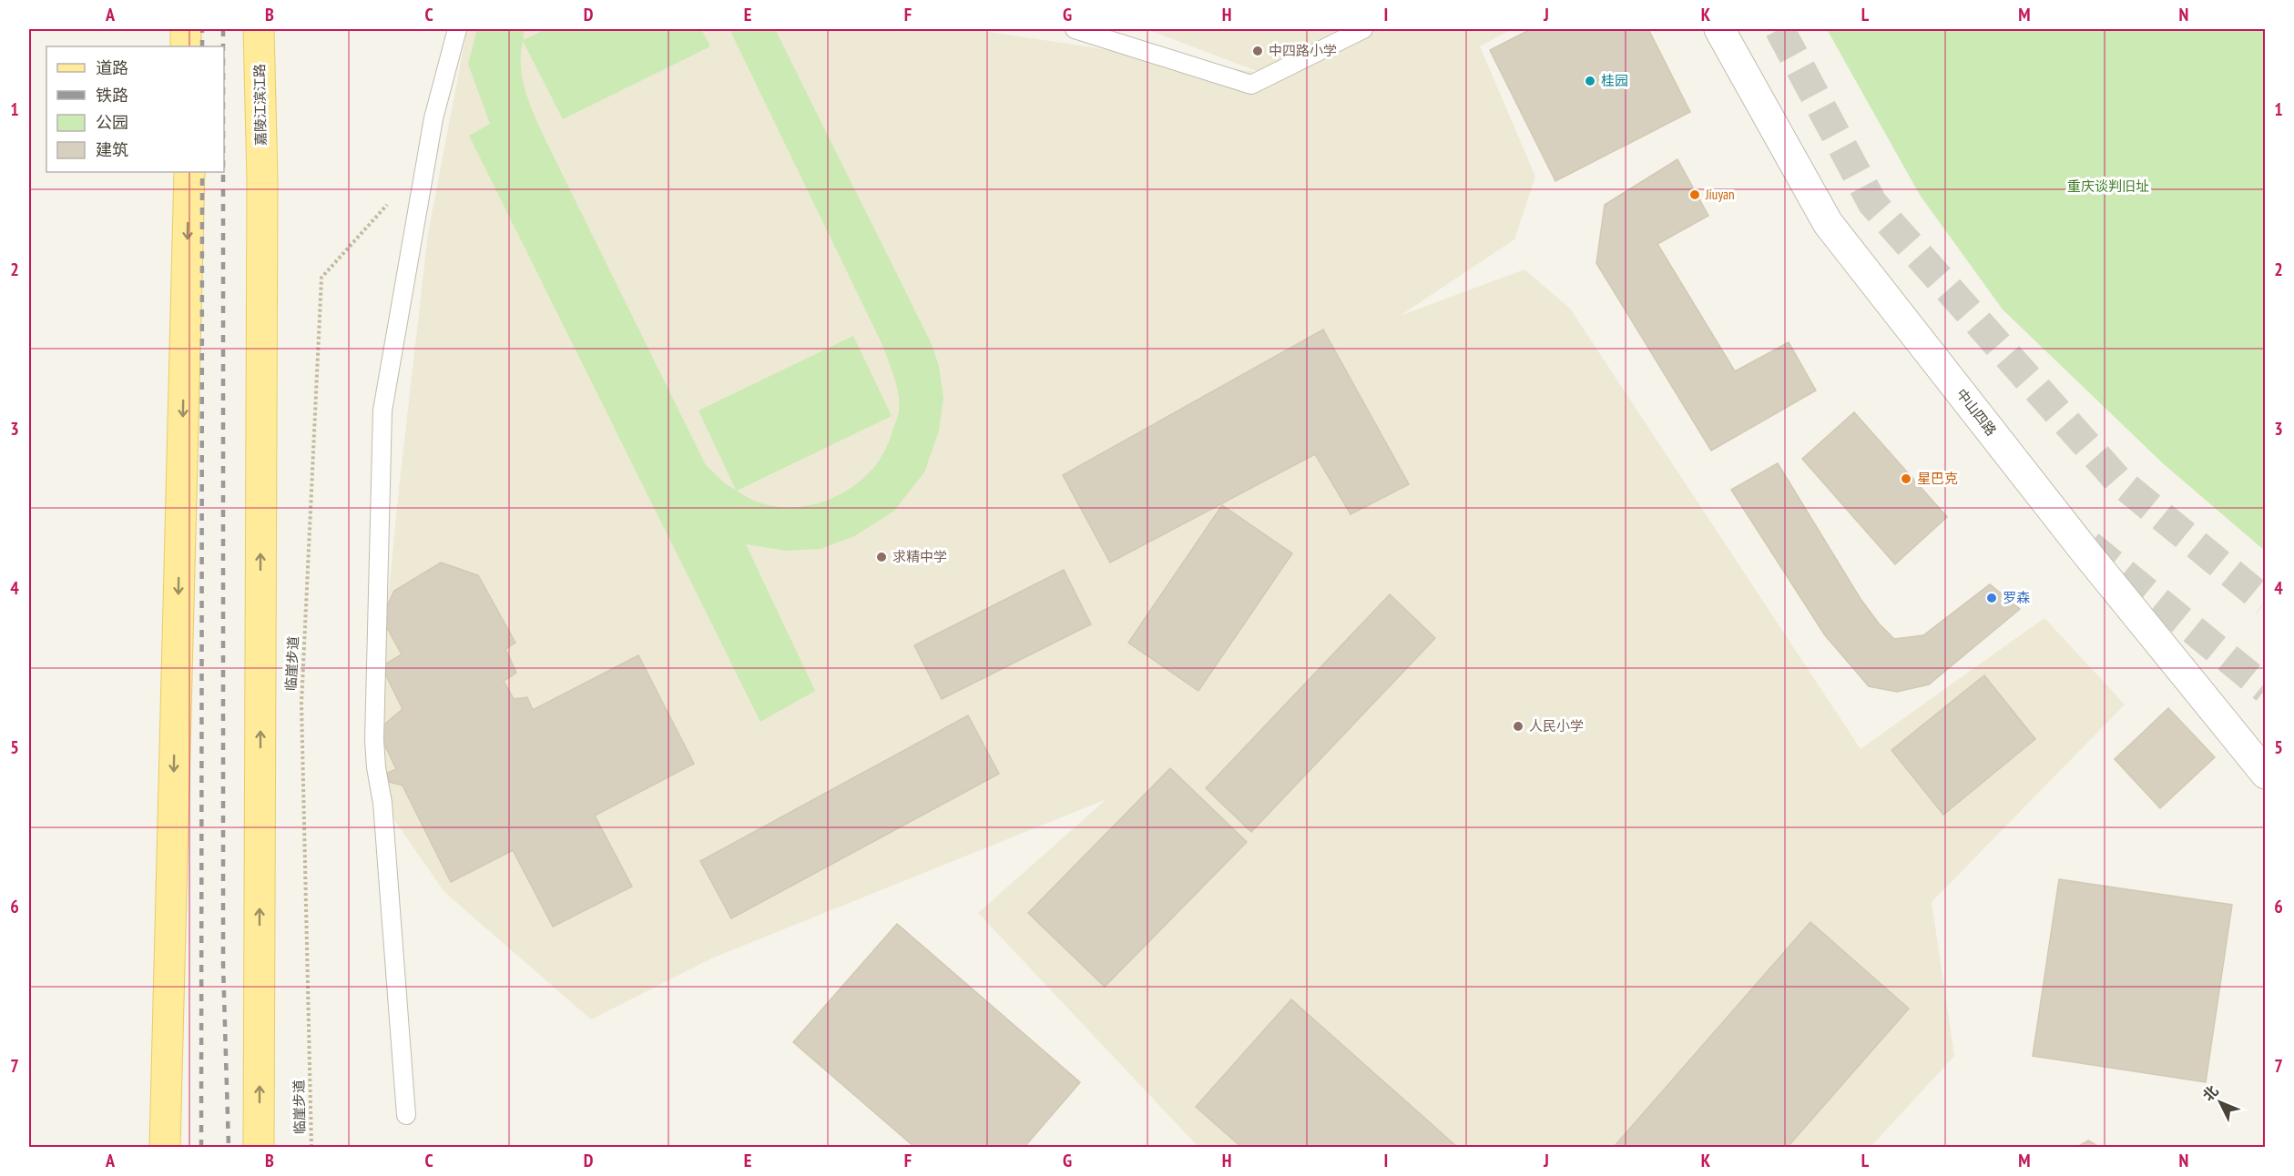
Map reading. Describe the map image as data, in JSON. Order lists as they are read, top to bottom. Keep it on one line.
{"streets":{"main road":["嘉陵江滨江路"],"street":["中山四路"],"path":["临崖步道"]},"parks":["重庆谈判旧址"],"places":["中四路小学","桂园","Jiuyan","星巴克","求精中学","罗森","人民小学"],"legend":["道路","铁路","公园","建筑"],"north":"top left","grid":{"columns":["A","B","C","D","E","F","G","H","I","J","K","L","M","N"],"rows":["1","2","3","4","5","6","7"]}}
